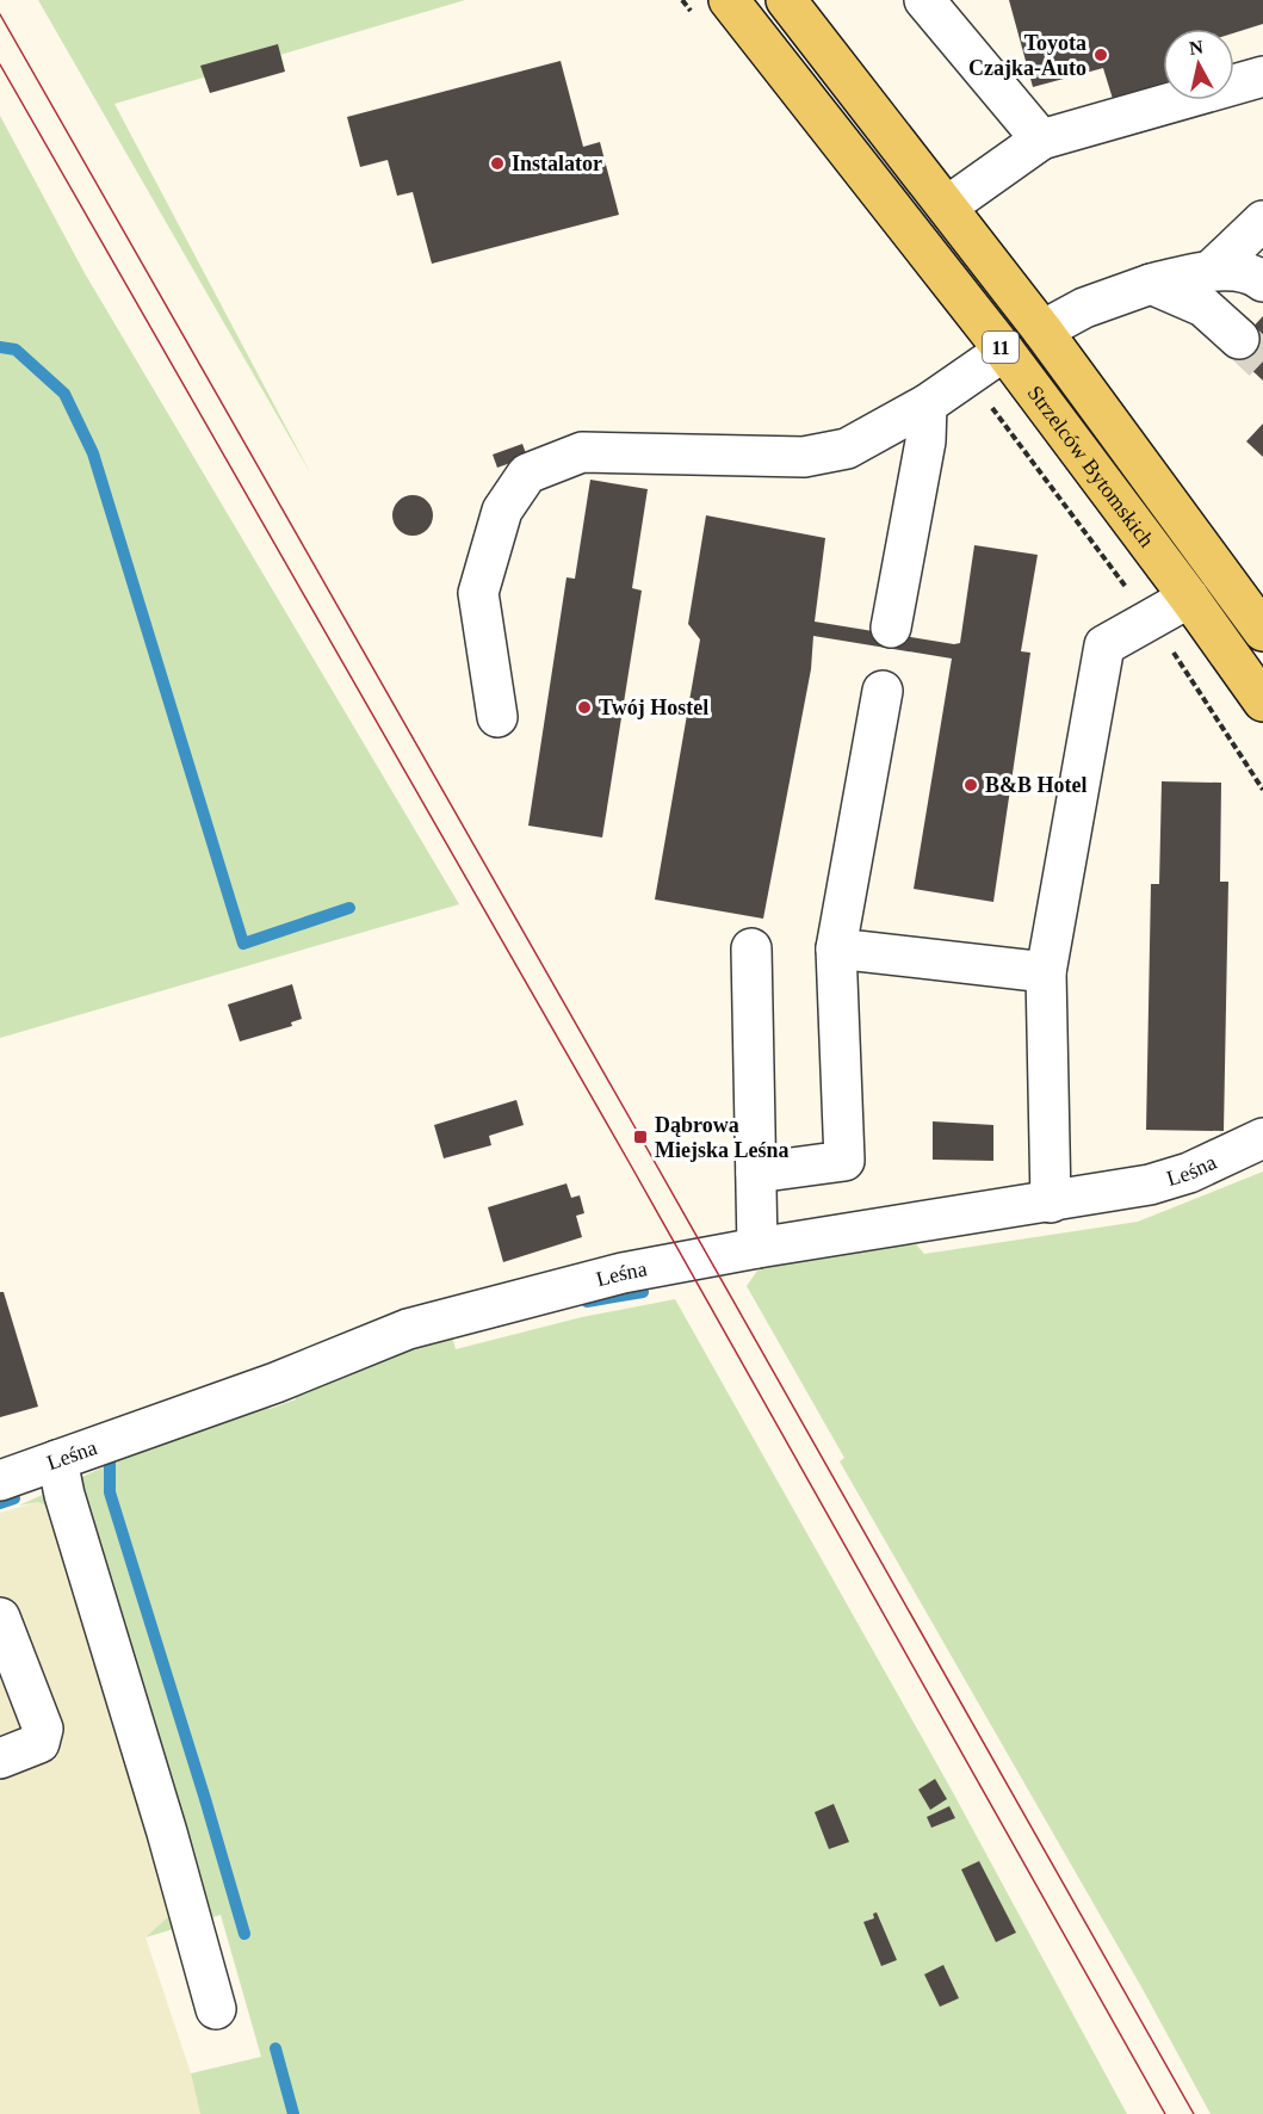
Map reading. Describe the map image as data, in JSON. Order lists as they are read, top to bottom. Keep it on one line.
{"streets":{"main road":["11","Strzelców Bytomskich"],"street":["Leśna"]},"places":{"other":["Toyota Czajka-Auto","Instalator","Twój Hostel","B&B Hotel"],"transit":["Dąbrowa Miejska Leśna"]},"north":"top"}
